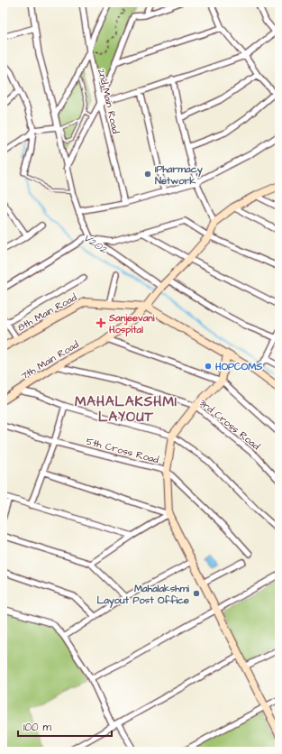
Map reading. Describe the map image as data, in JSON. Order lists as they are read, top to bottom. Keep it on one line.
{"streets":{"street":["2nd Main Road","8th Main Road","7th Main Road","3rd Cross Road","5th Cross Road"]},"crossings":[["8th Main Road","7th Main Road"],["7th Main Road","3rd Cross Road"]],"districts":["MAHALAKSHMI LAYOUT"],"water":["V202"],"places":{"other":["1Pharmacy Network","HOPCOMS","Mahalakshmi Layout Post Office"],"health":["Sanjeevani Hospital"]},"scale_bar":"100 m"}
